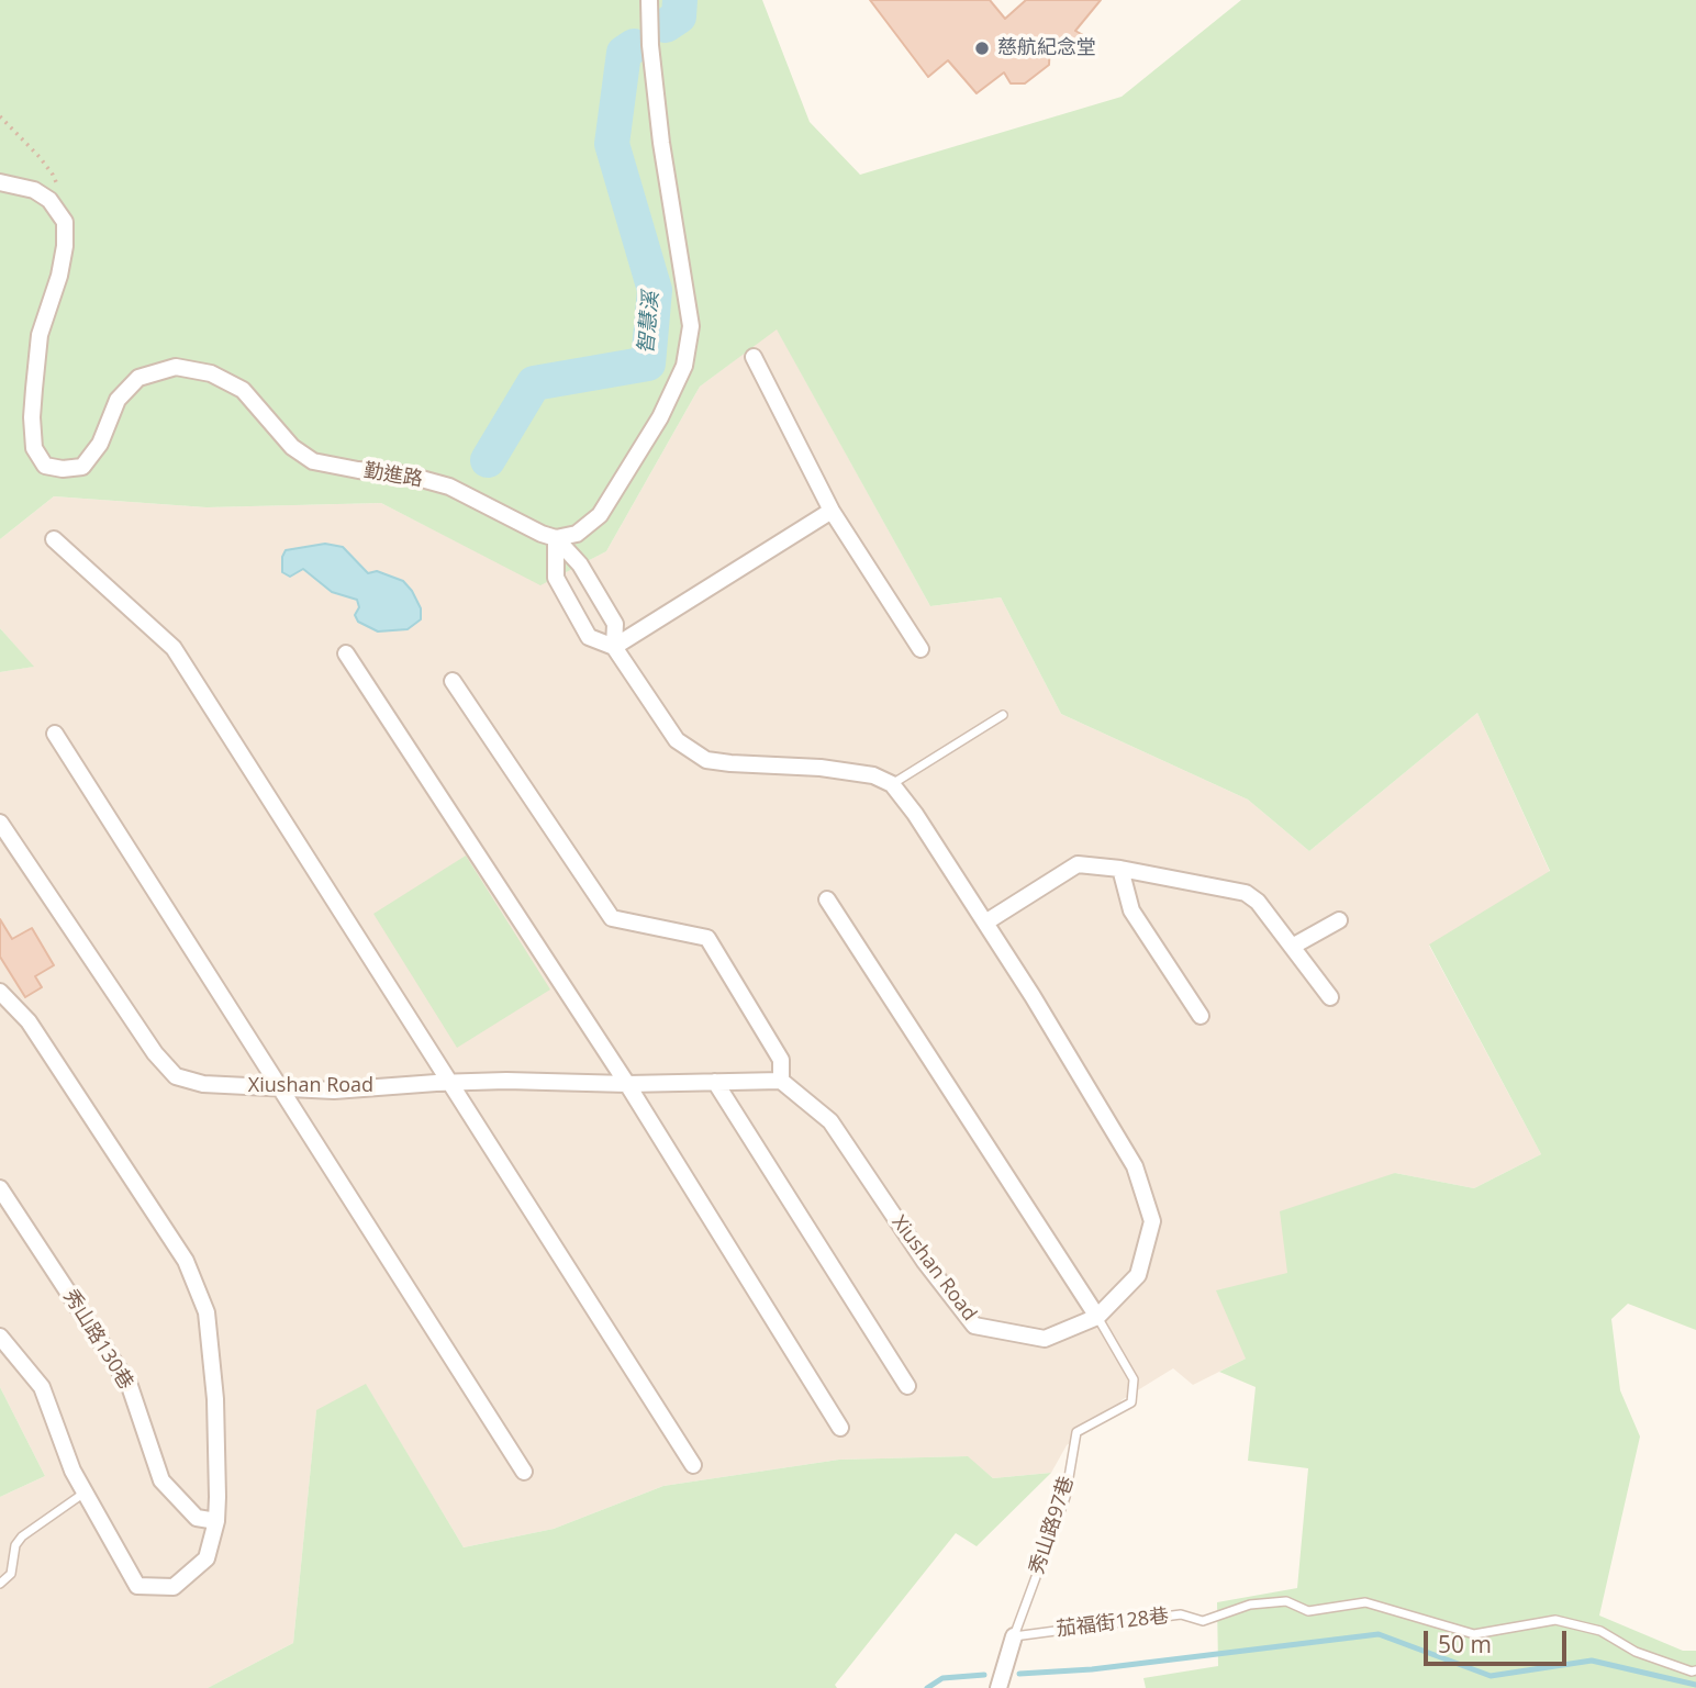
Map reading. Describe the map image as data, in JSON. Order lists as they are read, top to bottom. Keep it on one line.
{"streets":{"street":["勤進路","Xiushan Road","秀山路130巷"],"lane":["秀山路97巷","茄福街128巷"]},"crossings":[["Xiushan Road","秀山路97巷"],["秀山路97巷","茄福街128巷"]],"water":["智慧溪"],"places":["慈航紀念堂"],"scale_bar":"50 m"}
